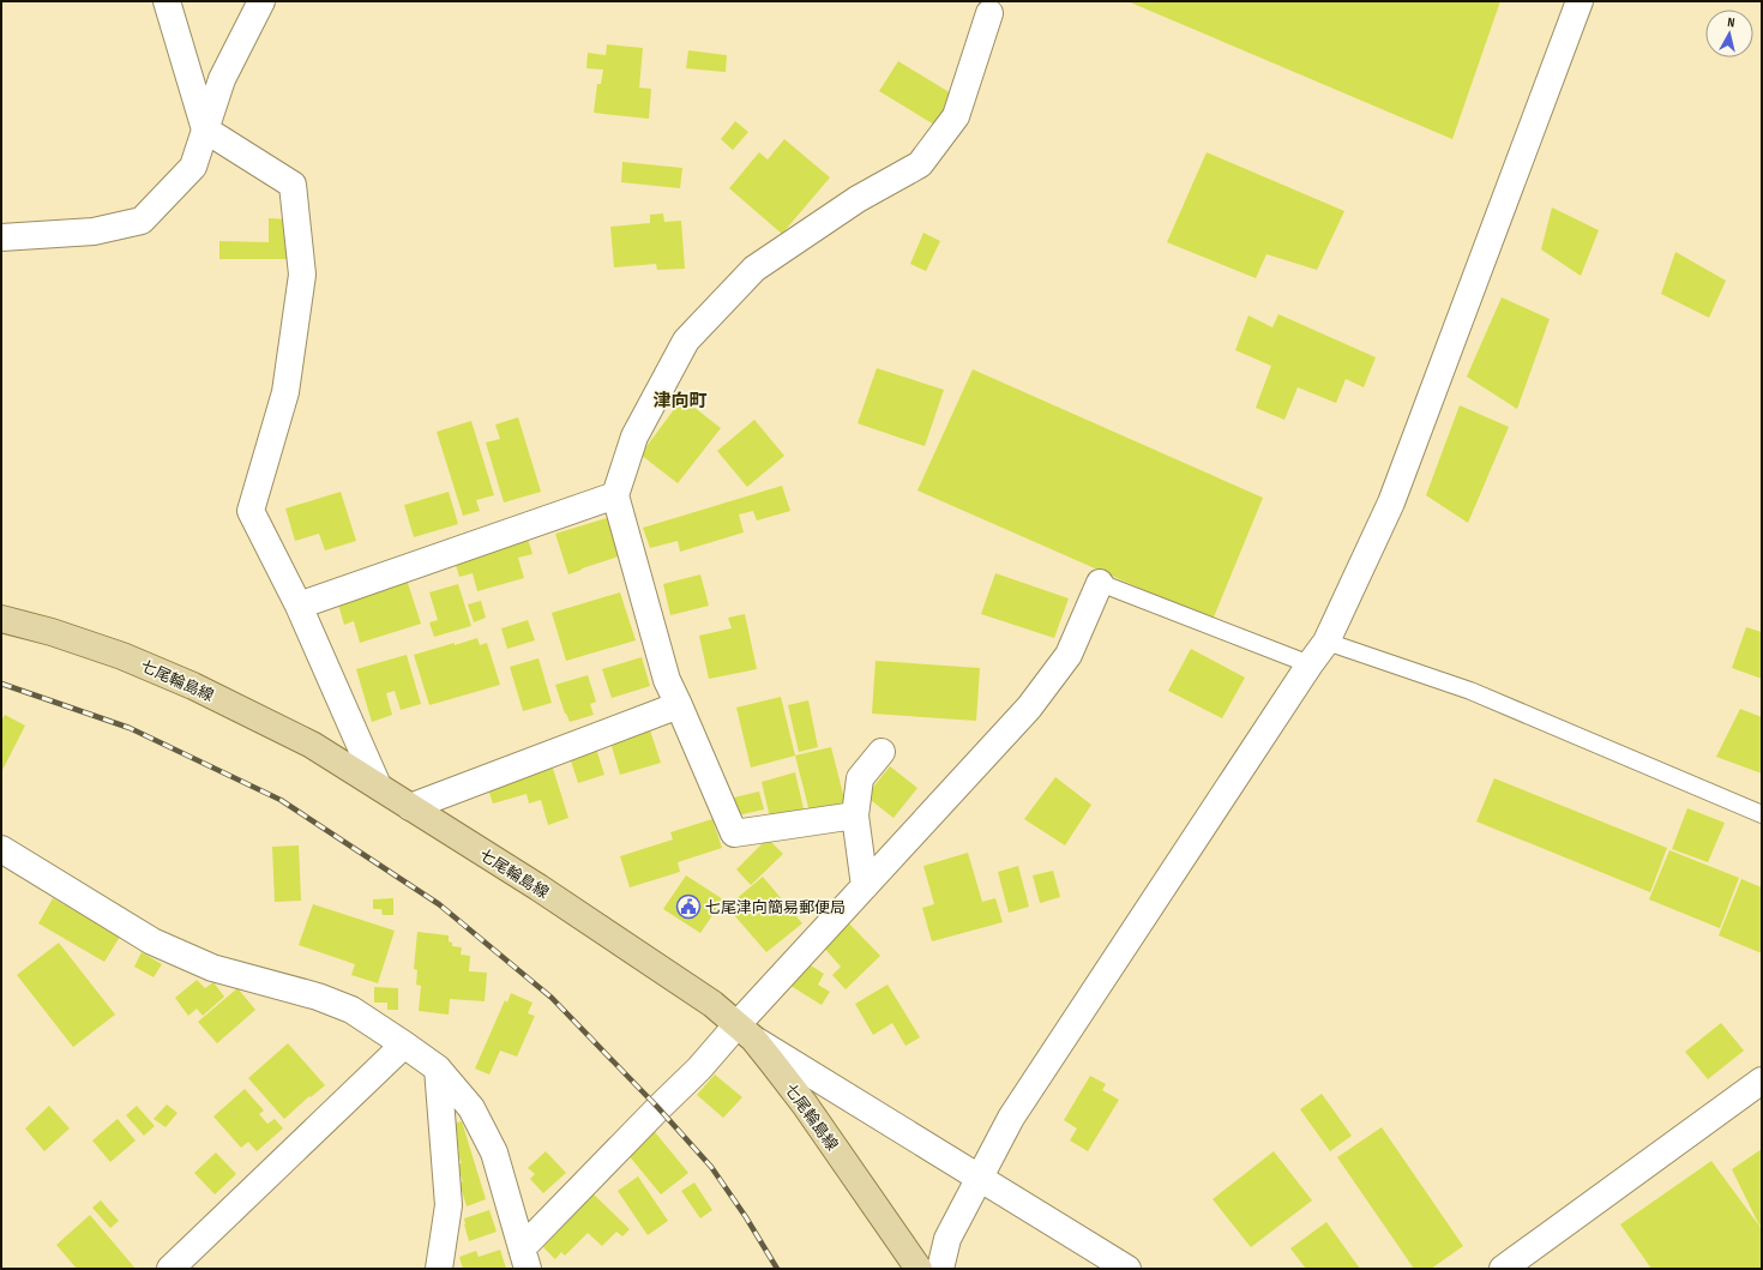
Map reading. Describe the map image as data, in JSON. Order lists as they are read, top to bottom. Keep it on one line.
{"streets":{"main road":["七尾輪島線"]},"districts":["津向町"],"places":{"public building":["七尾津向簡易郵便局"]},"north":"top"}
